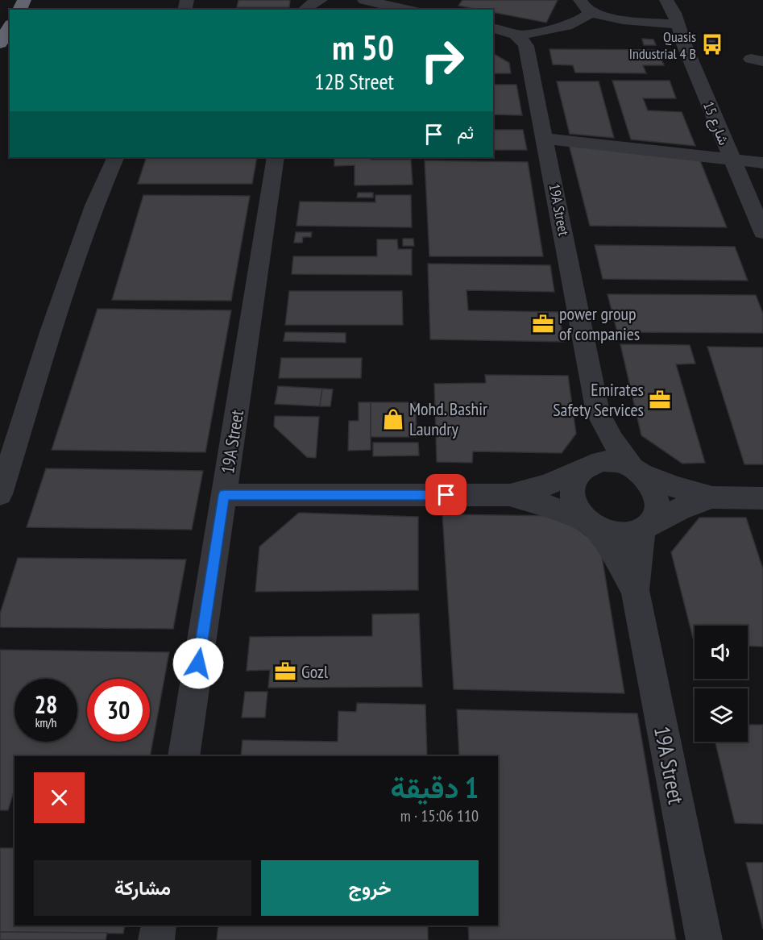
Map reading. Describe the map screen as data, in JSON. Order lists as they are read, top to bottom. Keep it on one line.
{"streets":{"street":["شارع 15","19A Street"]},"places":{"bus stop":["Quasis Industrial 4 B"],"office":["power group of companies","Emirates Safety Services","Gozl"],"shop":["Mohd. Bashir Laundry"]},"page":{"turn":["50 m","12B Street"],"then":"ثم","speed":"28 km/h","limit":"30","heading":["1 دقيقة","110 m · 15:06"],"buttons":["خروج","مشاركة"]}}
